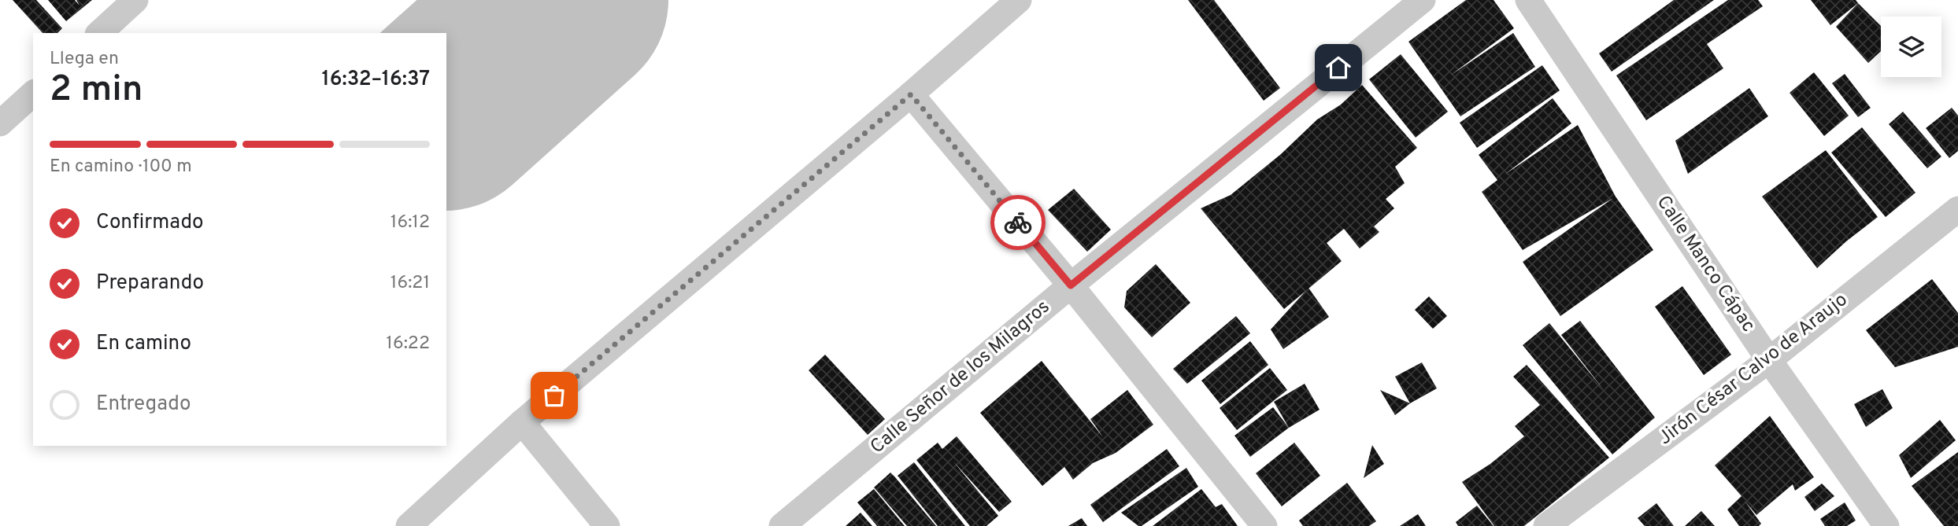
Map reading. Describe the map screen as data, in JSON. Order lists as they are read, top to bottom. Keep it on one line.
{"streets":{"street":["Calle Manco Cápac","Jirón César Calvo de Araujo","Calle Señor de los Milagros"]},"crossings":[["Calle Manco Cápac","Jirón César Calvo de Araujo"]],"page":{"heading":["2 min","Llega en","16:32–16:37"],"bar":"En camino · 100 m","list":[["Confirmado","16:12"],["Preparando","16:21"],["En camino","16:22"],"Entregado"]}}
